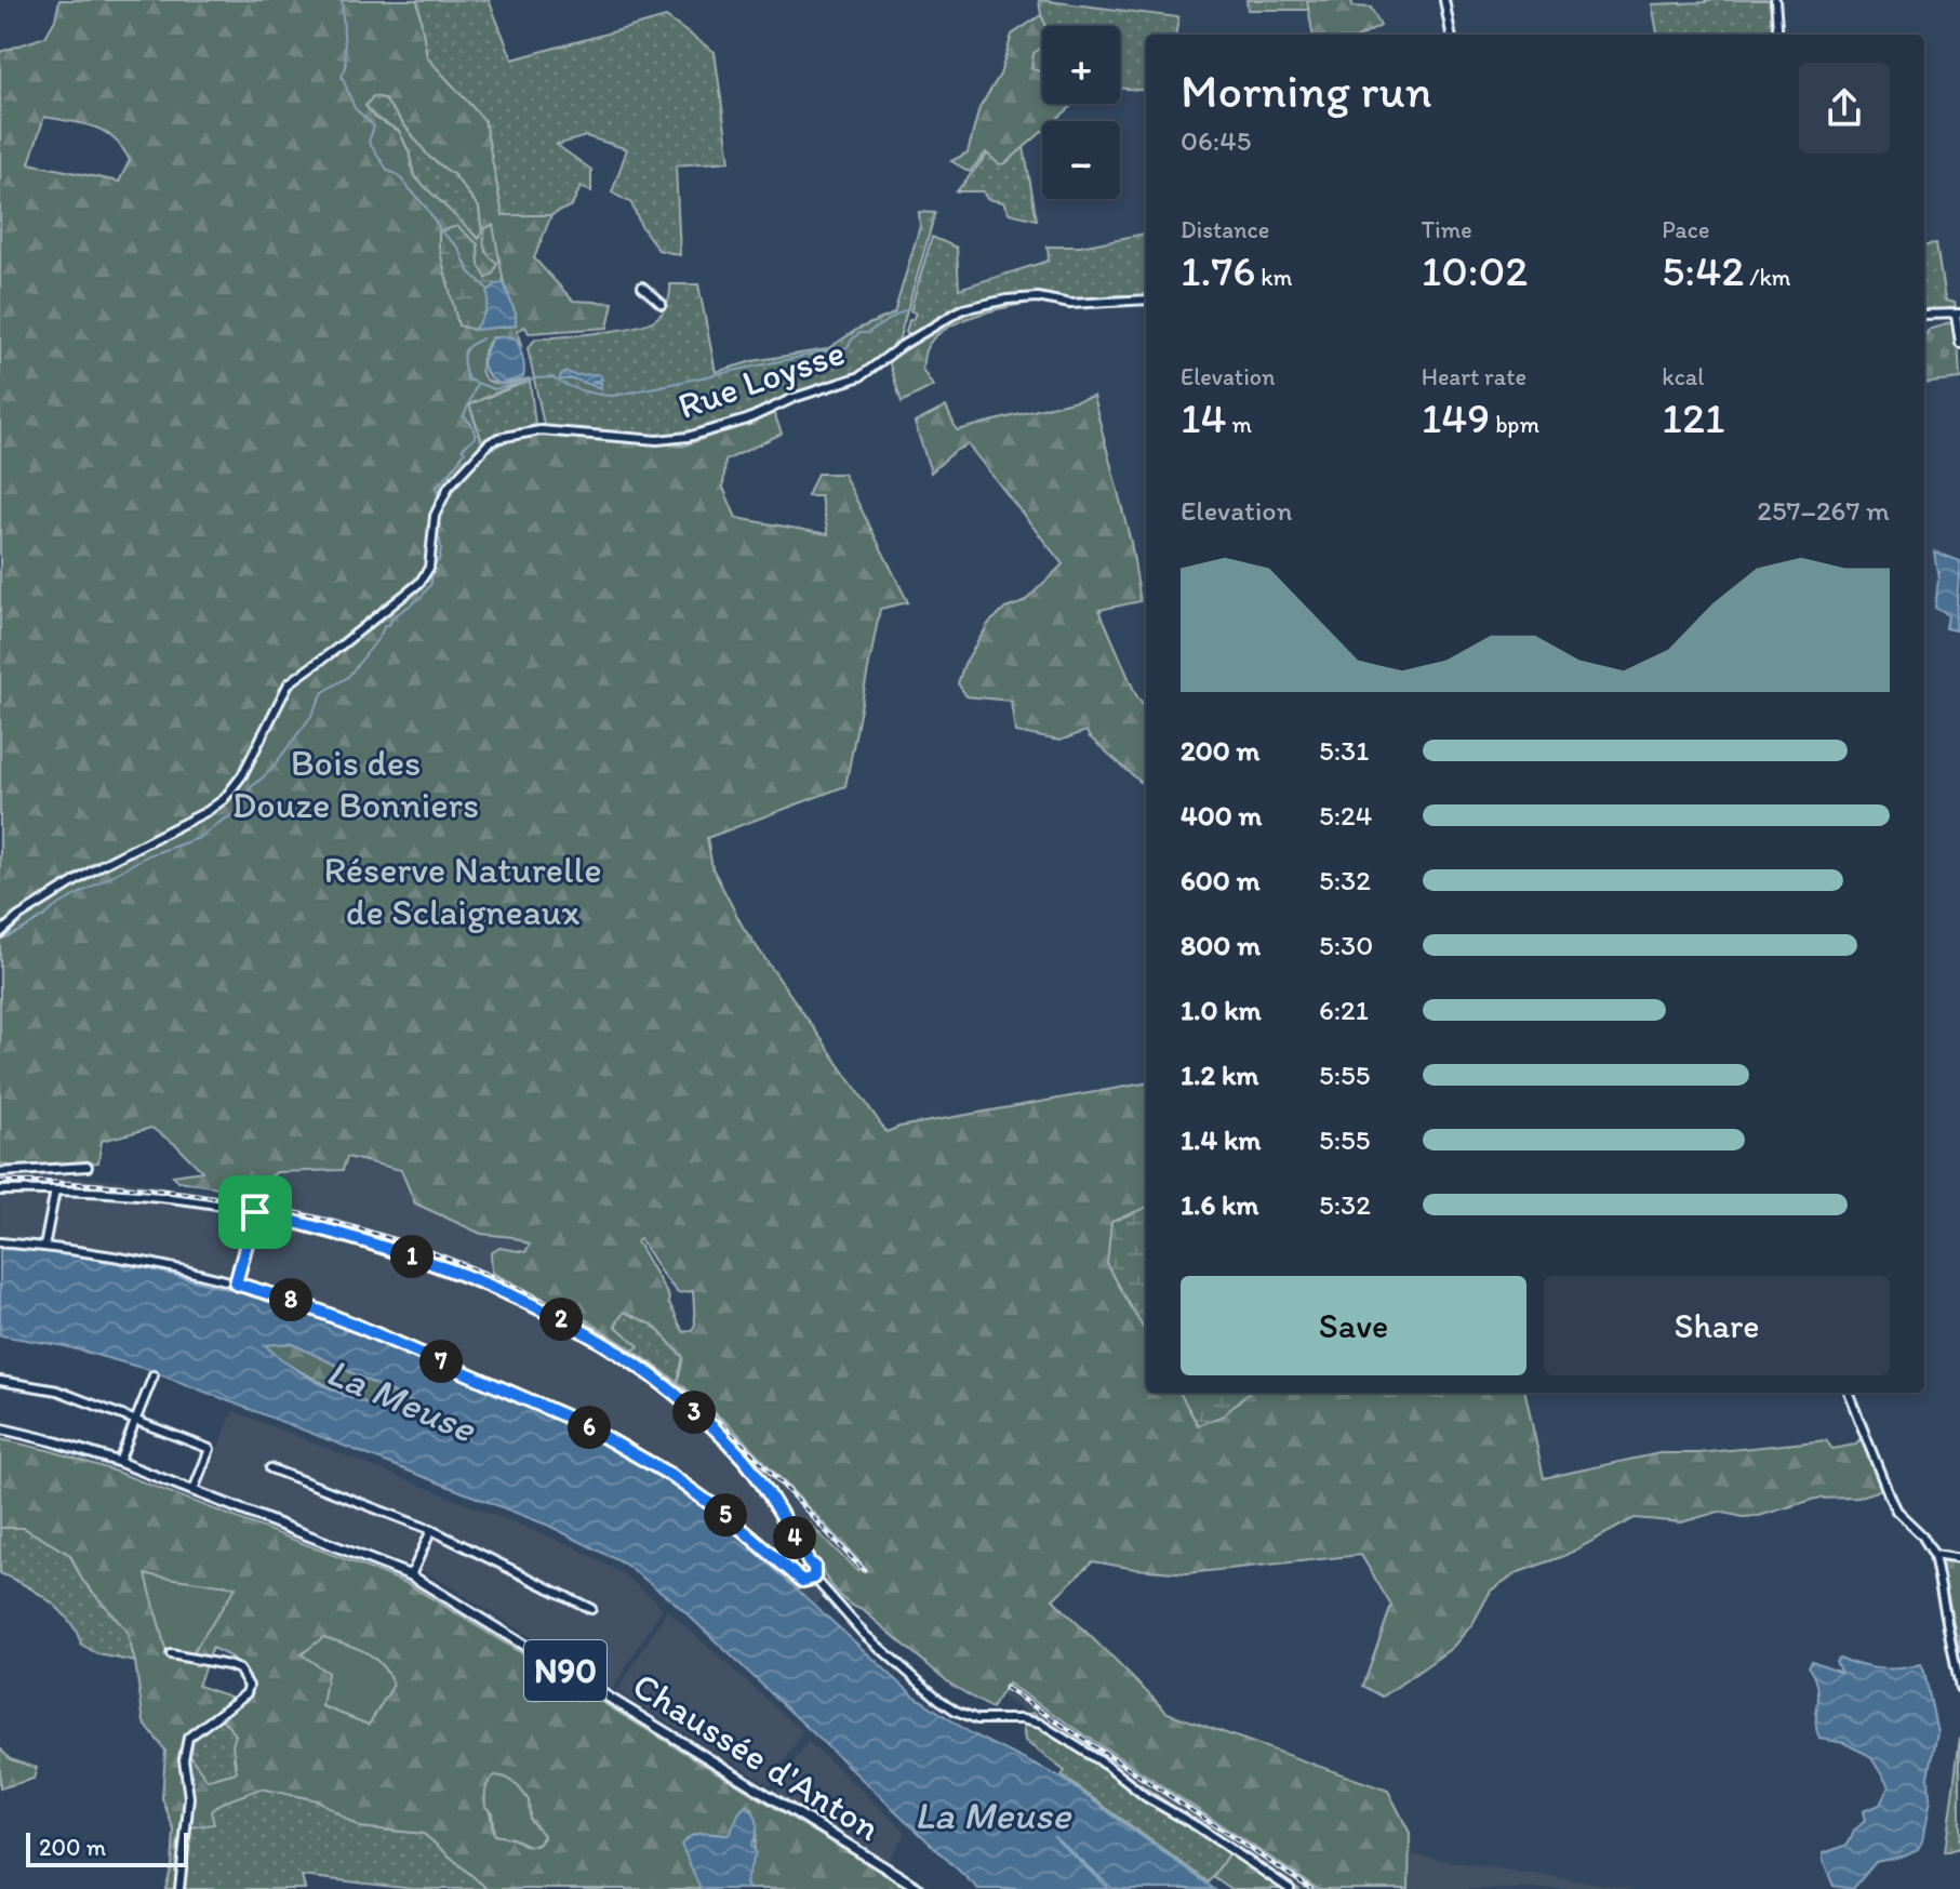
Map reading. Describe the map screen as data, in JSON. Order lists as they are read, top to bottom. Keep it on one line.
{"streets":{"main road":["N90","Chaussée d'Anton"],"street":["Rue Loysse"]},"crossings":[["N90","Chaussée d'Anton"]],"water":["La Meuse"],"parks":["Bois des Douze Bonniers","Réserve Naturelle de Sclaigneaux"],"scale_bar":"200 m","page":{"map_buttons":["+","−"],"heading":["Morning run","06:45"],"stats":[["Distance","1.76 km"],["Time","10:02"],["Pace","5:42 /km"],["Elevation","14 m"],["Heart rate","149 bpm"],["kcal","121"]],"chart":["Elevation","257–267 m"],"list":[{"name":"200 m","note":"5:31"},{"name":"400 m","note":"5:24"},{"name":"600 m","note":"5:32"},{"name":"800 m","note":"5:30"},{"name":"1.0 km","note":"6:21"},{"name":"1.2 km","note":"5:55"},{"name":"1.4 km","note":"5:55"},{"name":"1.6 km","note":"5:32"}],"pins":["1","8","2","7","3","6","5","4"],"buttons":["Save","Share"],"scale":"200 m"}}
